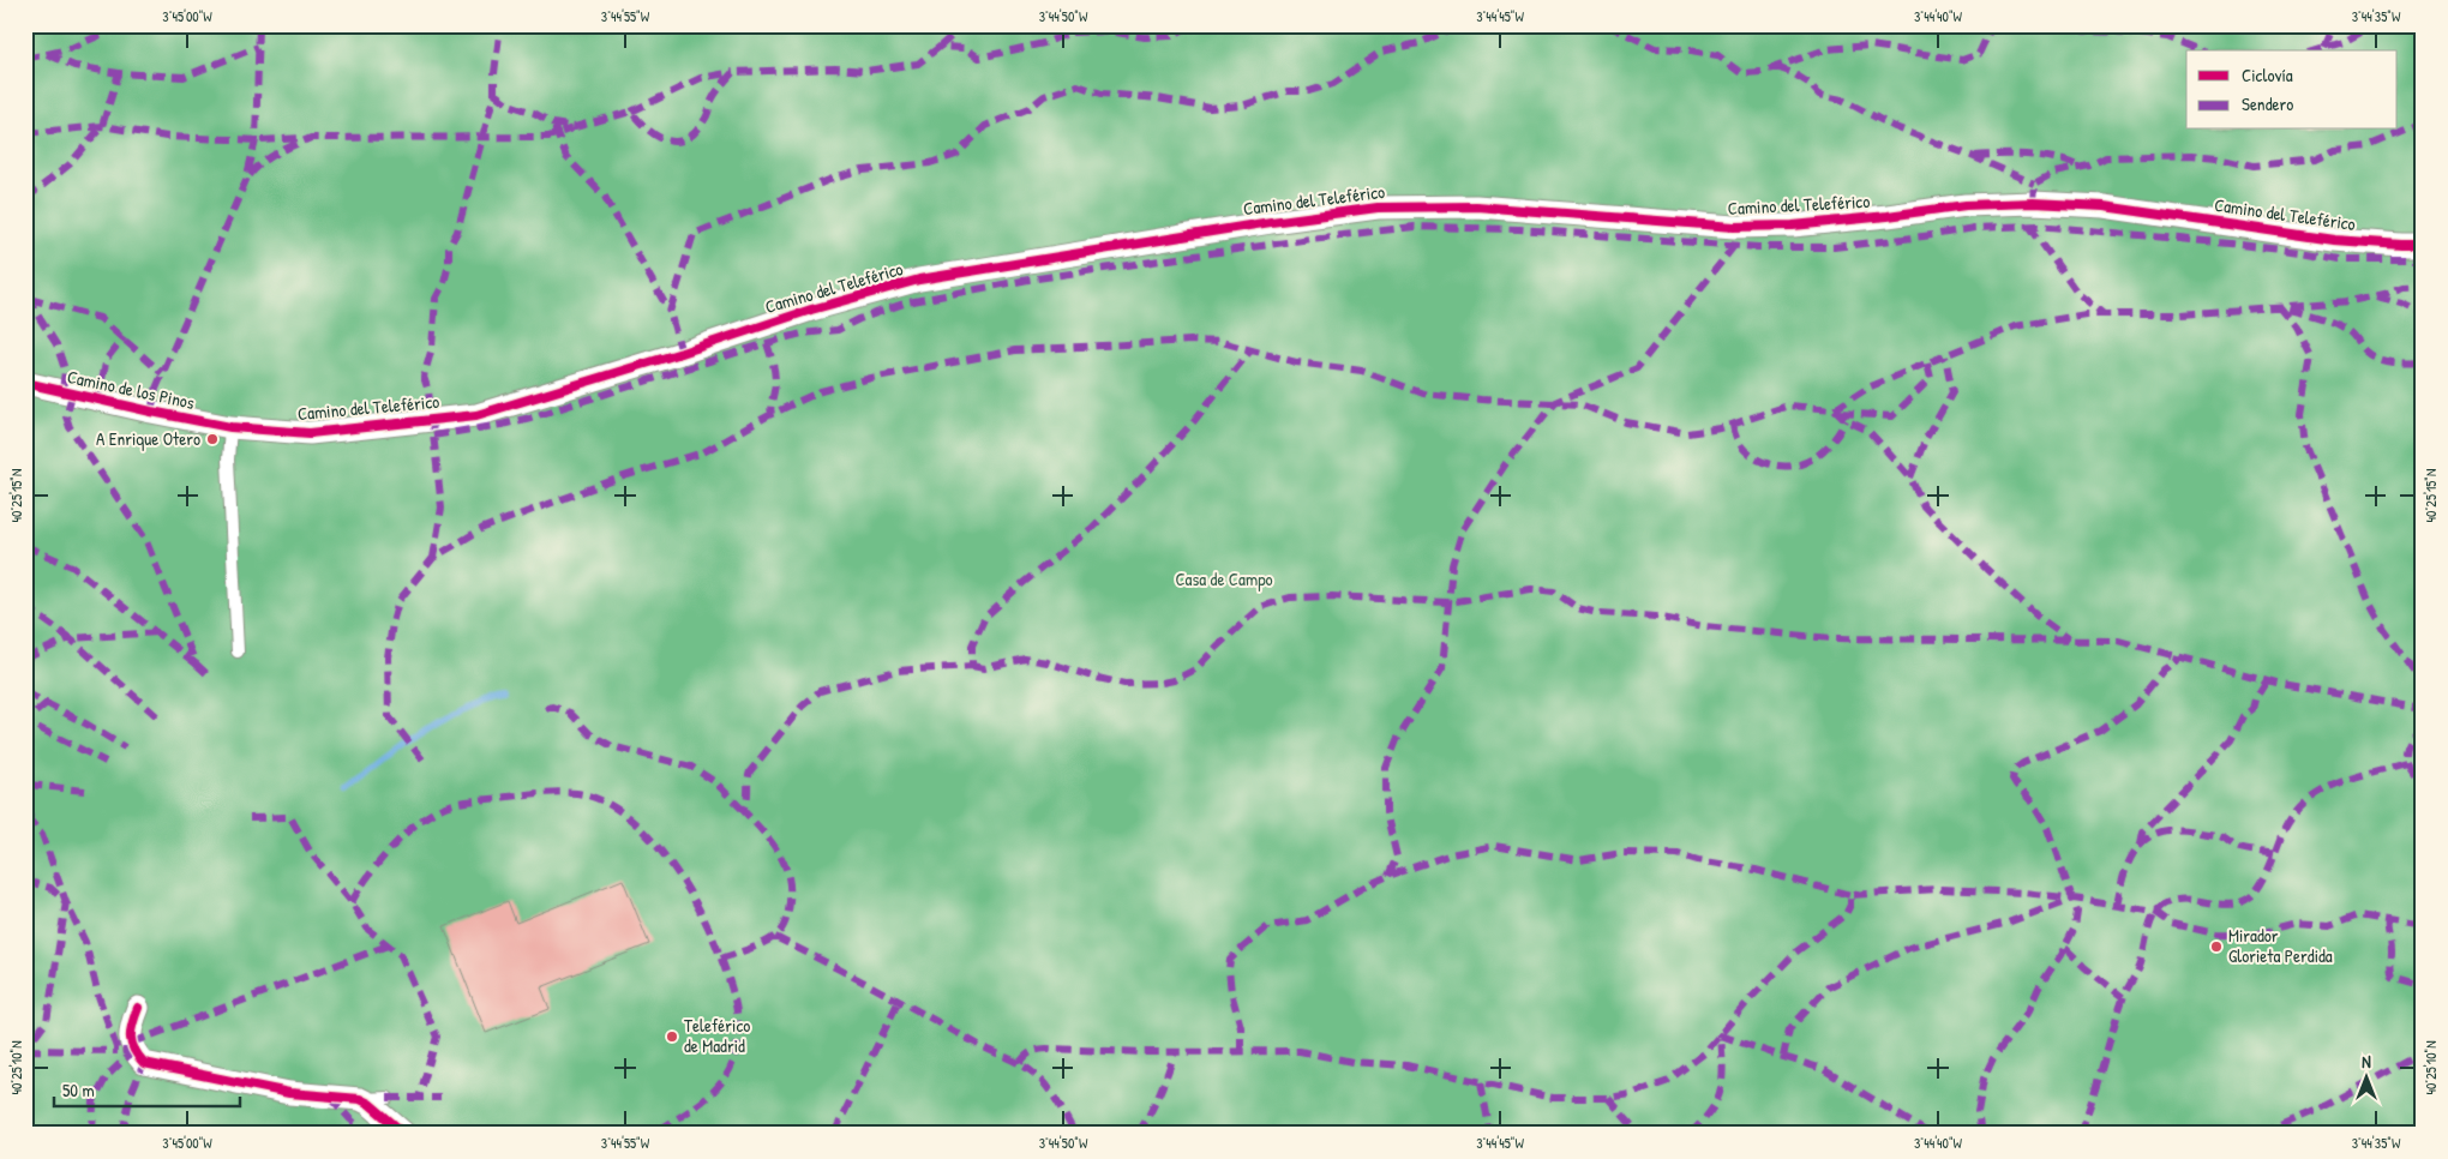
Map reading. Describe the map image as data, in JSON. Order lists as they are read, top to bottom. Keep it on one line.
{"streets":{"street":["Camino del Teleférico","Camino de los Pinos"]},"crossings":[["Camino del Teleférico","Camino de los Pinos"]],"parks":["Casa de Campo"],"places":["A Enrique Otero","Mirador Glorieta Perdida","Teleférico de Madrid"],"legend":["Ciclovía","Sendero"],"scale_bar":"50 m","north":"top","coordinates":["3°45'00\"W","3°44'55\"W","3°44'50\"W","3°44'45\"W","3°44'40\"W","3°44'35\"W","40°25'15\"N","40°25'10\"N"]}
